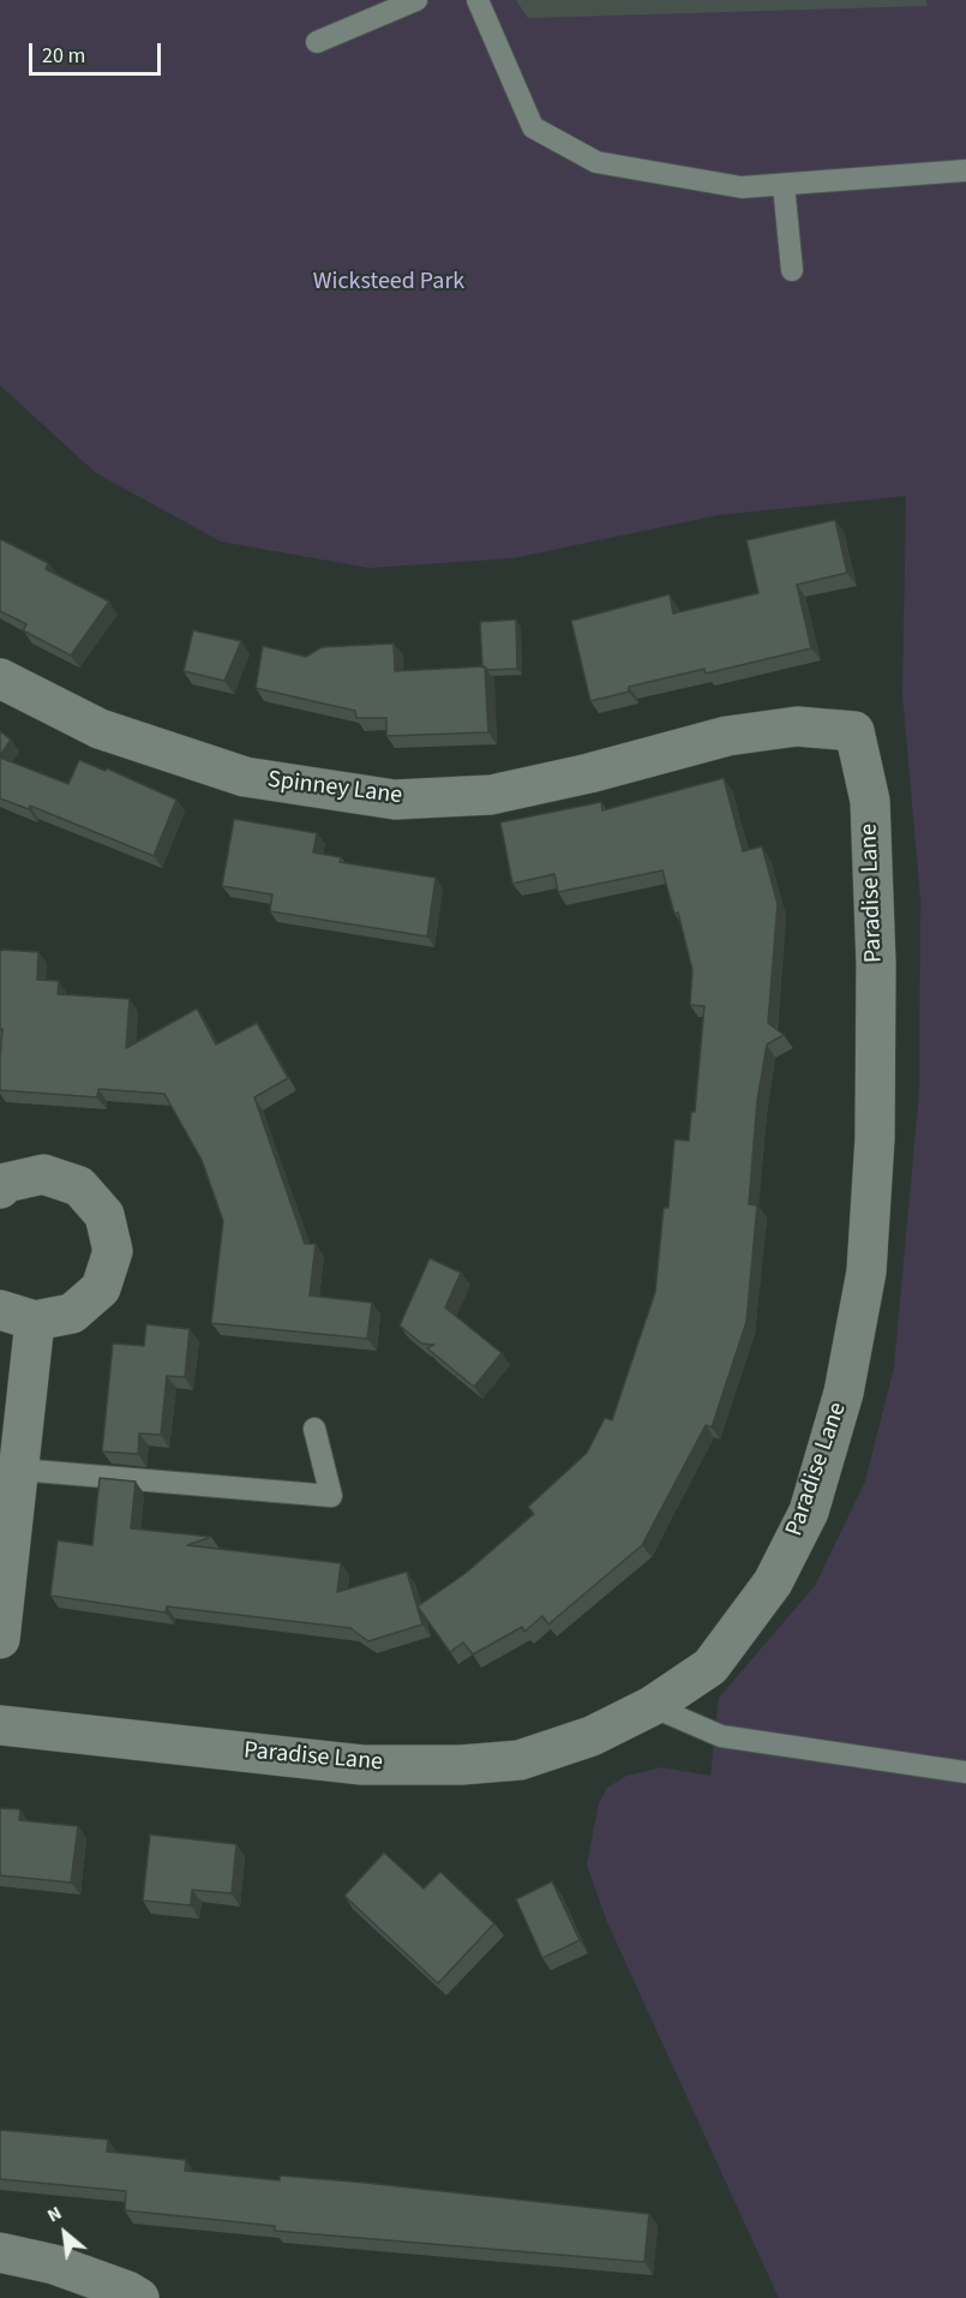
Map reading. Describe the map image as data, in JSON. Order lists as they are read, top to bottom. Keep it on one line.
{"streets":{"street":["Spinney Lane","Paradise Lane"]},"crossings":[["Spinney Lane","Paradise Lane"]],"parks":["Wicksteed Park"],"scale_bar":"20 m","north":"top left"}
